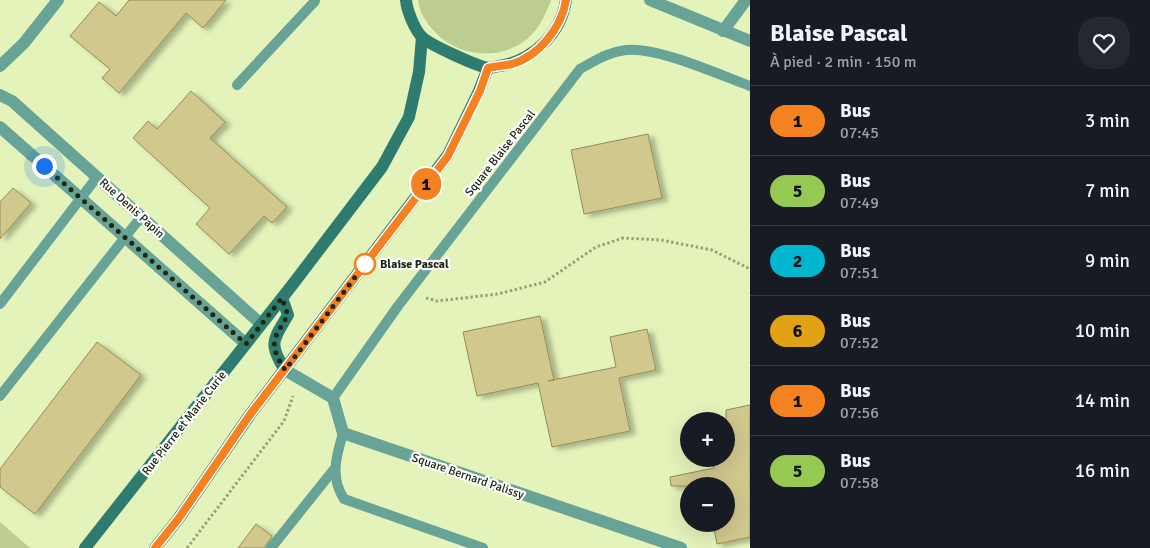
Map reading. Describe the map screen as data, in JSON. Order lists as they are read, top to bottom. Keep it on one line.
{"streets":{"main road":["Rue Pierre et Marie Curie"],"street":["Rue Denis Papin","Square Bernard Palissy"],"lane":["Square Blaise Pascal"]},"crossings":[["Rue Denis Papin","Rue Pierre et Marie Curie"]],"places":["Blaise Pascal"],"lines":["bus line 1"],"page":{"on_map":"1","heading":["Blaise Pascal","À pied · 2 min · 150 m"],"list":[{"mark":"1","name":"Bus","note":"07:45","value":"3 min"},{"mark":"5","name":"Bus","note":"07:49","value":"7 min"},{"mark":"2","name":"Bus","note":"07:51","value":"9 min"},{"mark":"6","name":"Bus","note":"07:52","value":"10 min"},{"mark":"1","name":"Bus","note":"07:56","value":"14 min"},{"mark":"5","name":"Bus","note":"07:58","value":"16 min"}],"map_buttons":["+","−"]}}
